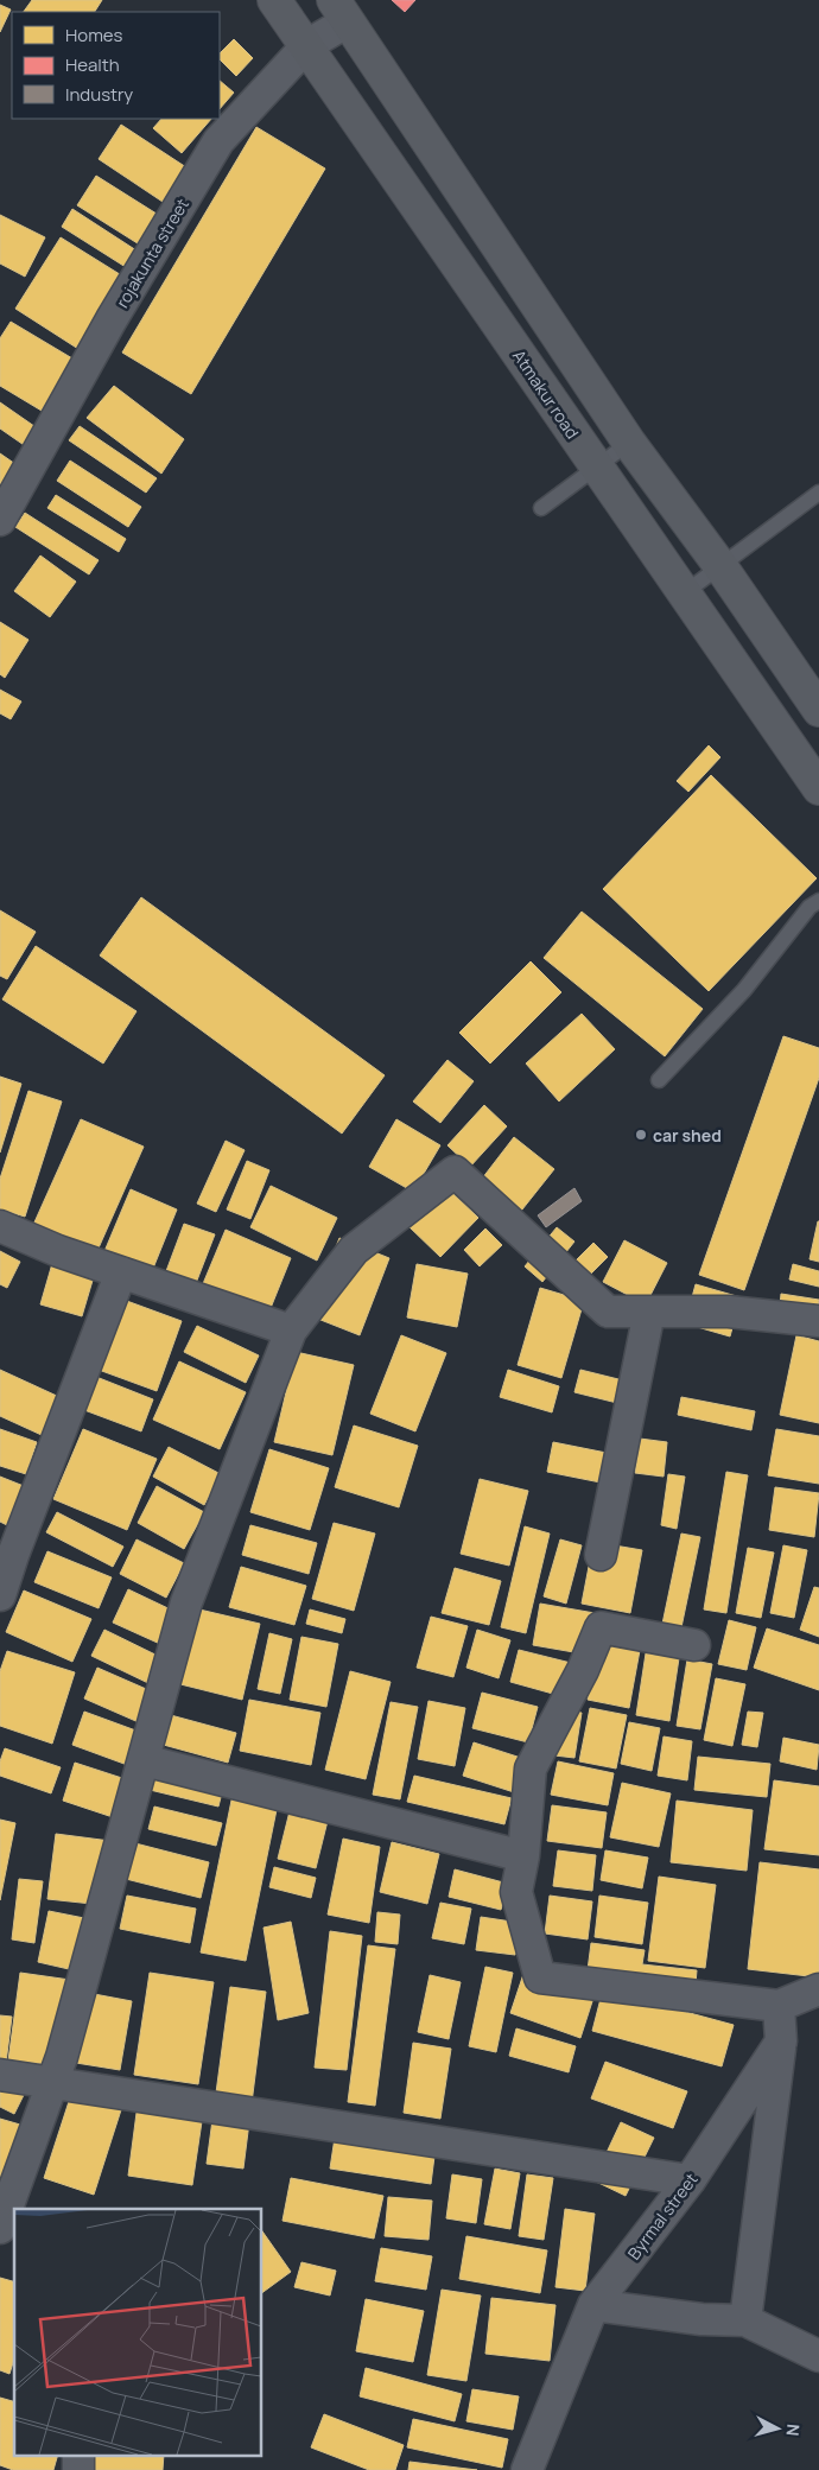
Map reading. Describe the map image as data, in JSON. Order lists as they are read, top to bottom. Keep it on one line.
{"streets":{"main road":["Atmakur road"],"street":["rojakunta street","Byrmal street"]},"crossings":[["rojakunta street","Atmakur road"]],"places":["car shed"],"legend":["Homes","Health","Industry"],"north":"right"}
